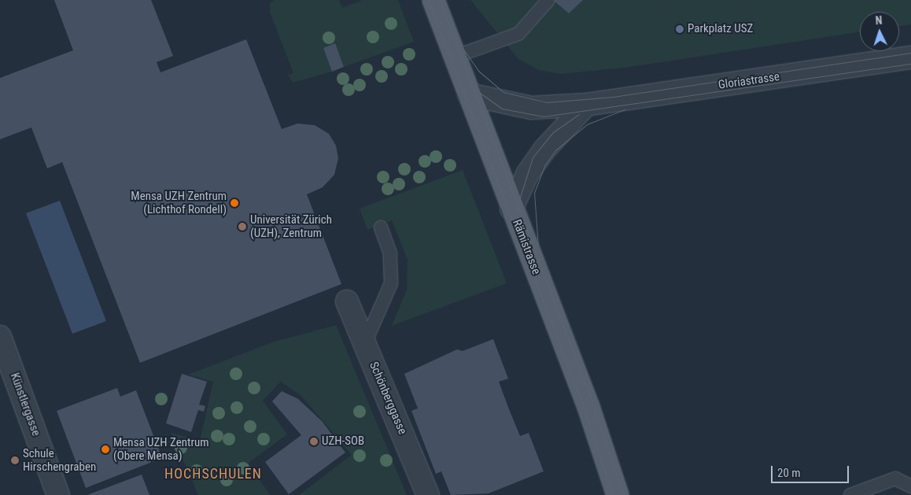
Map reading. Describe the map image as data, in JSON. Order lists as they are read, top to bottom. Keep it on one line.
{"streets":{"main road":["Rämistrasse"],"street":["Gloriastrasse","Schönberggasse","Künstlergasse"]},"crossings":[["Gloriastrasse","Rämistrasse"]],"districts":["HOCHSCHULEN"],"places":["Parkplatz USZ","Mensa UZH Zentrum (Lichthof Rondell)","Universität Zürich (UZH), Zentrum","UZH-SOB","Mensa UZH Zentrum (Obere Mensa)","Schule Hirschengraben"],"scale_bar":"20 m","north":"top"}
